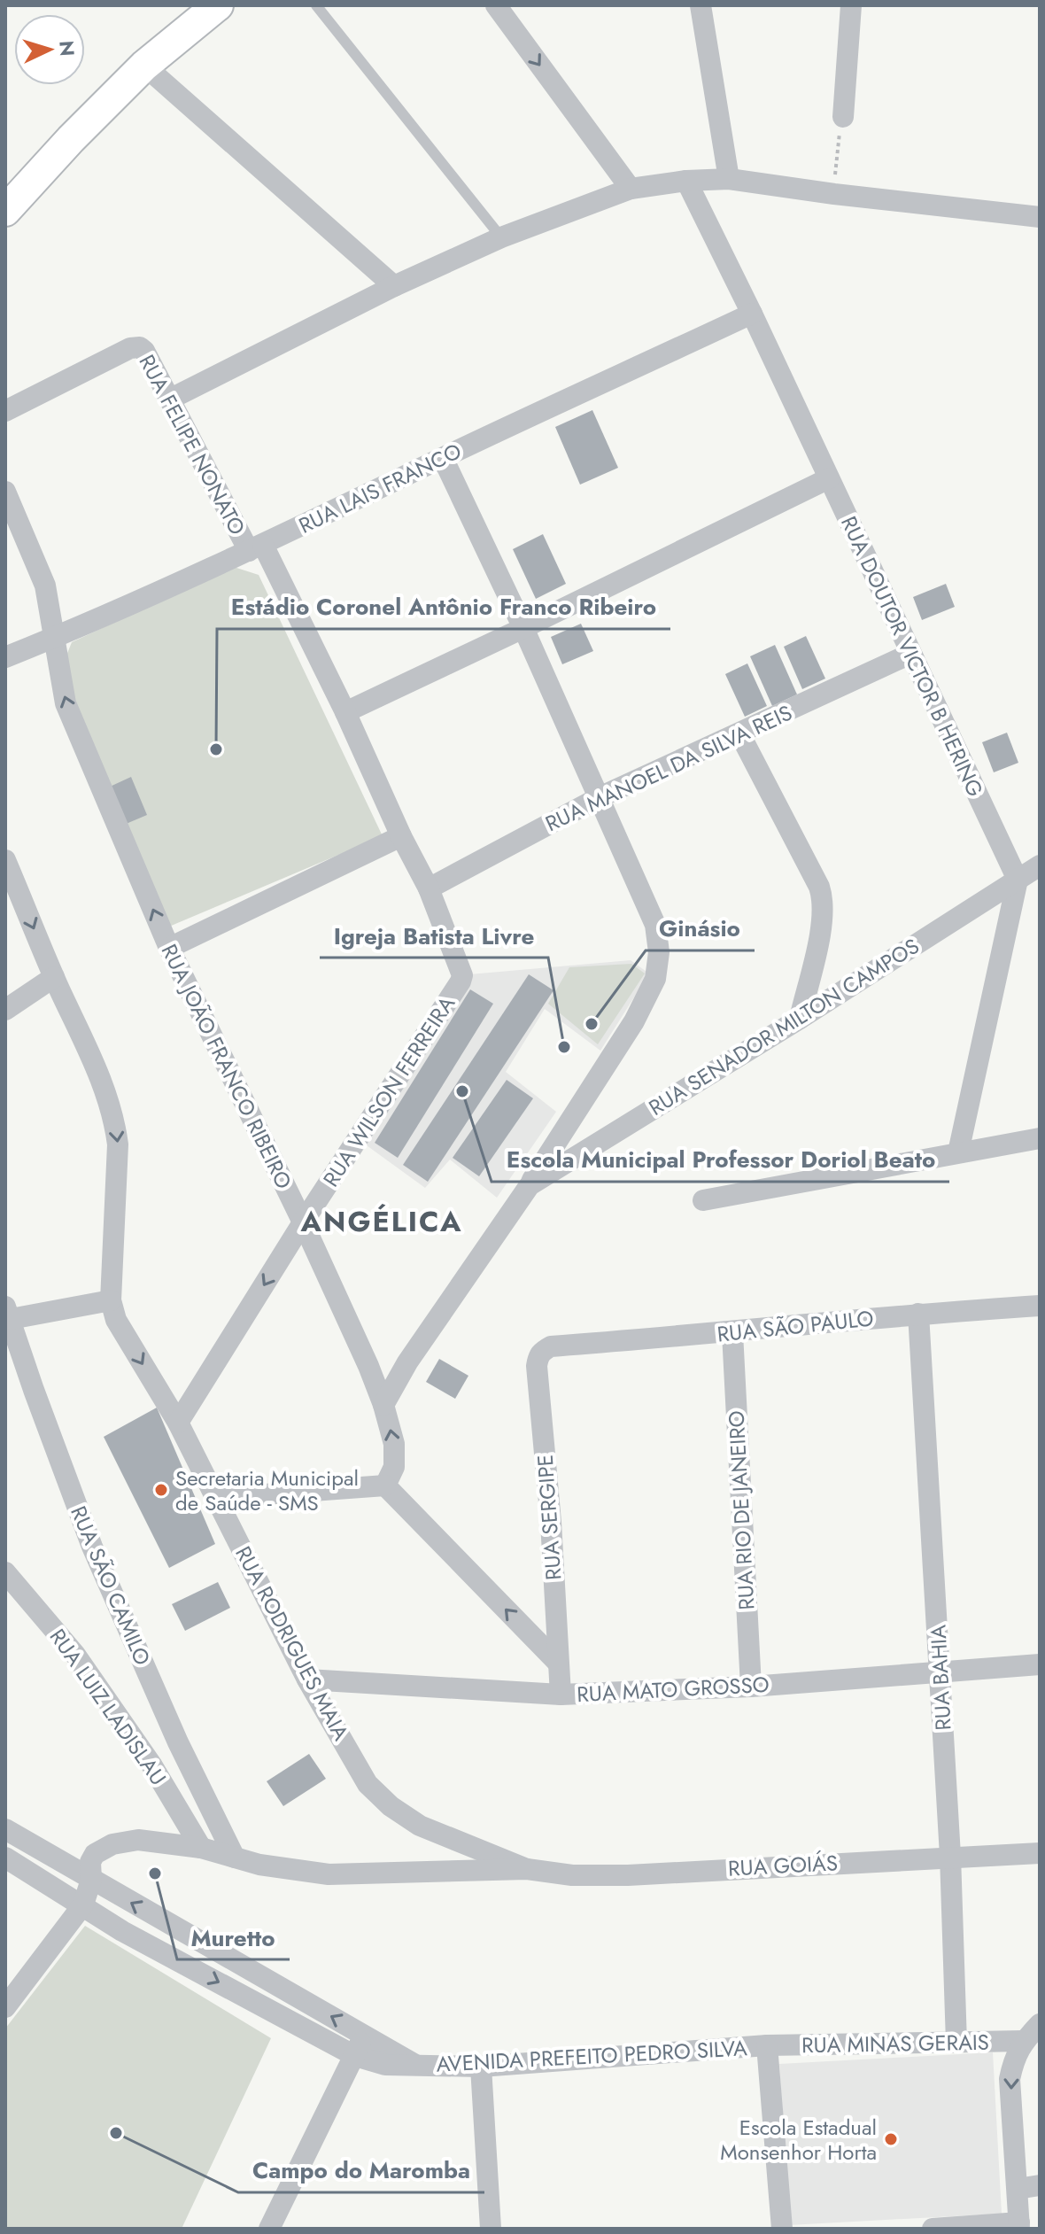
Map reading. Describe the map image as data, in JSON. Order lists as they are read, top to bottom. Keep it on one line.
{"streets":{"street":["RUA FELIPE NONATO","RUA LAIS FRANCO","RUA DOUTOR VICTOR B HERING","RUA MANOEL DA SILVA REIS","RUA SENADOR MILTON CAMPOS","RUA JOÃO FRANCO RIBEIRO","RUA WILSON FERREIRA","RUA SÃO PAULO","RUA RIO DE JANEIRO","RUA SERGIPE","RUA SÃO CAMILO","RUA RODRIGUES MAIA","RUA BAHIA","RUA MATO GROSSO","RUA LUIZ LADISLAU","RUA GOIÁS","RUA MINAS GERAIS","AVENIDA PREFEITO PEDRO SILVA"]},"crossings":[["RUA FELIPE NONATO","RUA LAIS FRANCO"],["RUA FELIPE NONATO","RUA MANOEL DA SILVA REIS"],["RUA FELIPE NONATO","RUA WILSON FERREIRA"],["RUA LAIS FRANCO","RUA DOUTOR VICTOR B HERING"],["RUA LAIS FRANCO","RUA JOÃO FRANCO RIBEIRO"],["RUA DOUTOR VICTOR B HERING","RUA MANOEL DA SILVA REIS"],["RUA DOUTOR VICTOR B HERING","RUA SENADOR MILTON CAMPOS"],["RUA SENADOR MILTON CAMPOS","RUA JOÃO FRANCO RIBEIRO"],["RUA JOÃO FRANCO RIBEIRO","RUA WILSON FERREIRA"],["RUA WILSON FERREIRA","RUA RODRIGUES MAIA"],["RUA SÃO PAULO","RUA RIO DE JANEIRO"],["RUA SÃO PAULO","RUA SERGIPE"],["RUA SÃO PAULO","RUA BAHIA"],["RUA RIO DE JANEIRO","RUA MATO GROSSO"],["RUA SERGIPE","RUA MATO GROSSO"],["RUA RODRIGUES MAIA","RUA MATO GROSSO"],["RUA RODRIGUES MAIA","RUA GOIÁS"],["RUA BAHIA","RUA MATO GROSSO"],["RUA BAHIA","RUA GOIÁS"],["RUA BAHIA","RUA MINAS GERAIS"],["RUA MINAS GERAIS","AVENIDA PREFEITO PEDRO SILVA"]],"one_way":["RUA JOÃO FRANCO RIBEIRO","RUA WILSON FERREIRA","RUA RODRIGUES MAIA"],"districts":["ANGÉLICA"],"places":["Estádio Coronel Antônio Franco Ribeiro","Ginásio","Igreja Batista Livre","Escola Municipal Professor Doriol Beato","Secretaria Municipal de Saúde - SMS","Muretto","Campo do Maromba","Escola Estadual Monsenhor Horta"],"north":"right"}
